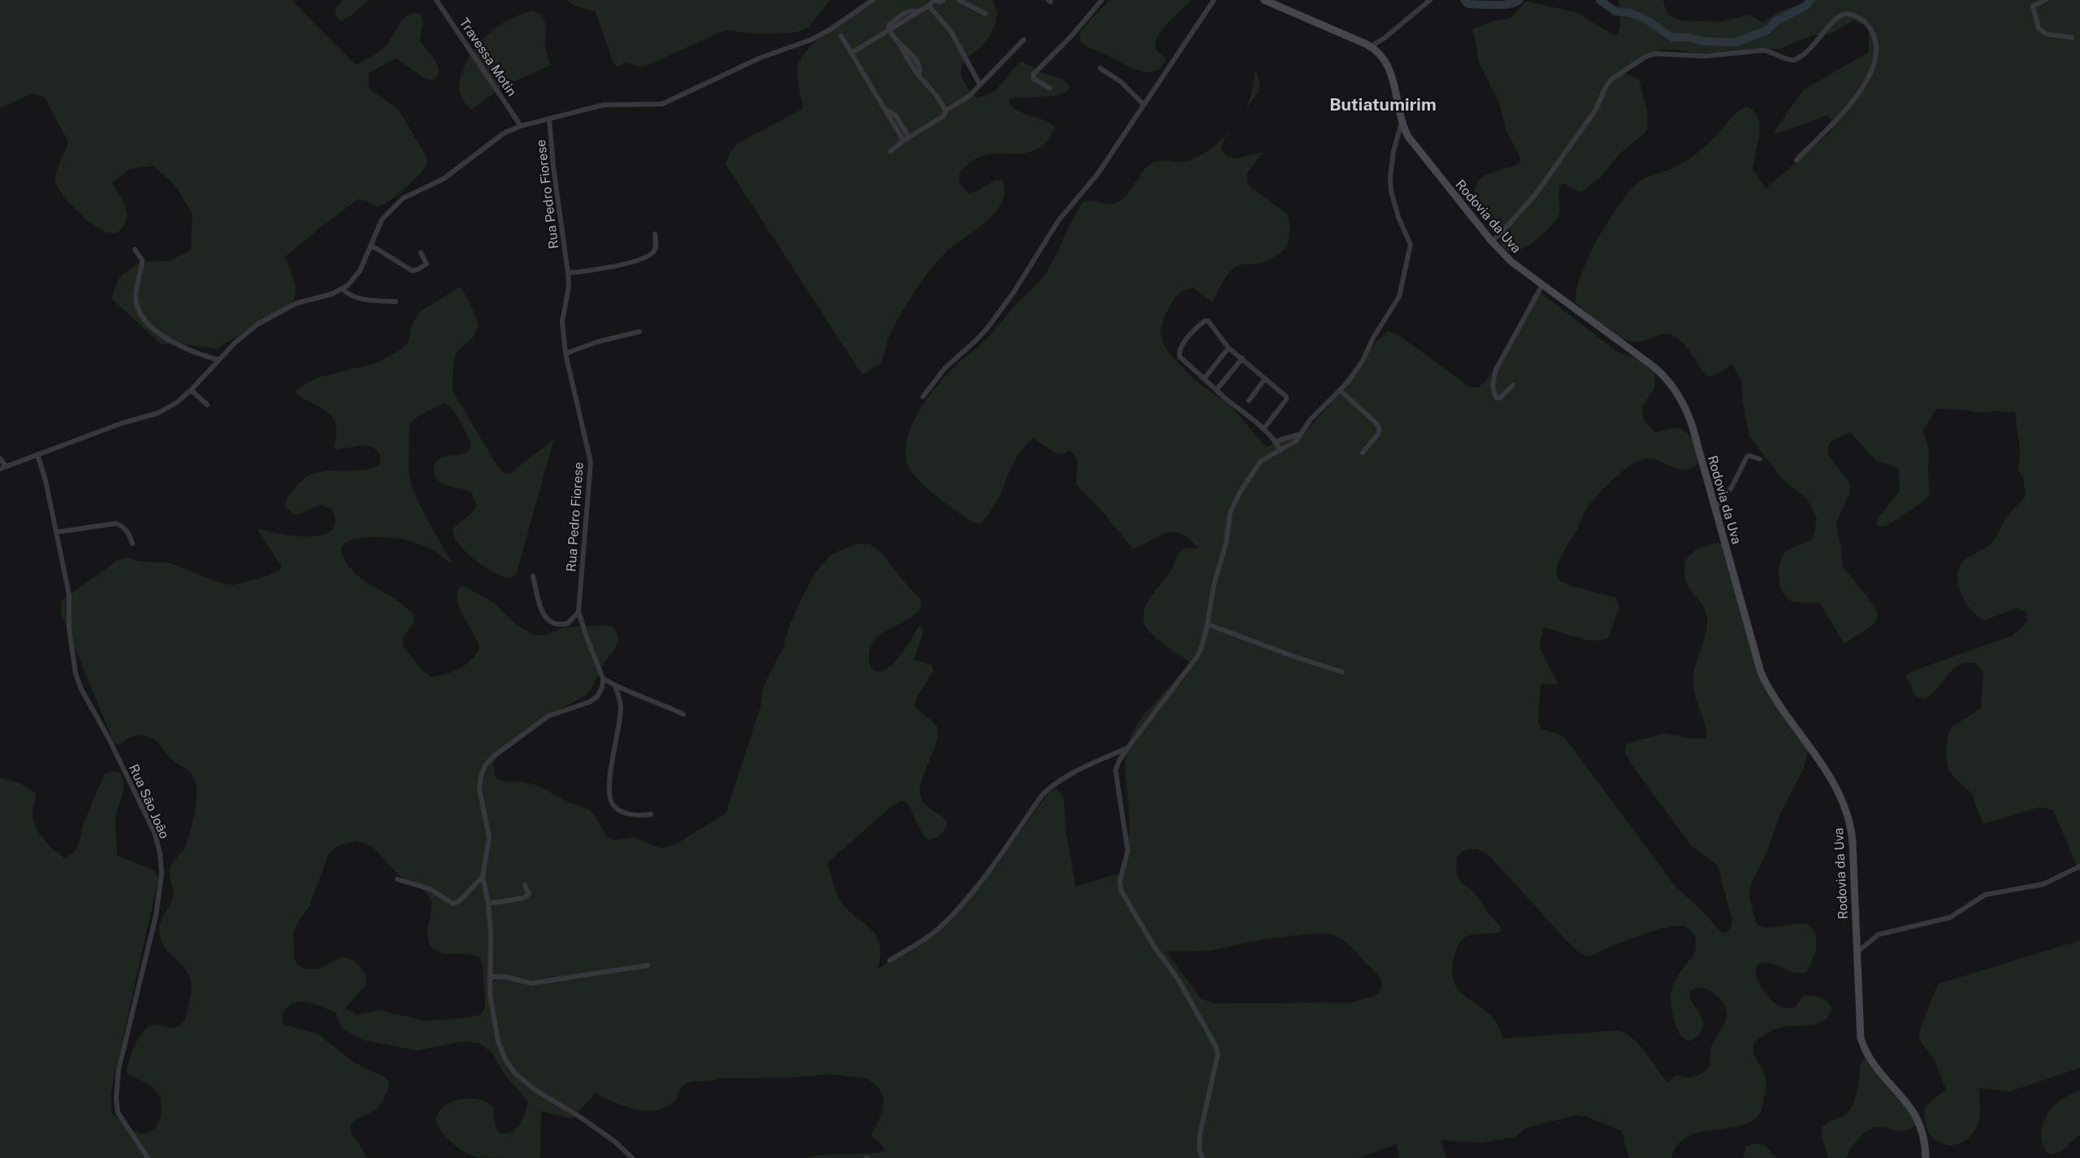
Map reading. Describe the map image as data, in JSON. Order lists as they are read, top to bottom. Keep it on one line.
{"streets":{"street":["Travessa Motin","Rua Pedro Fiorese","Rodovia da Uva","Rua São João"]},"districts":["Butiatumirim"]}
